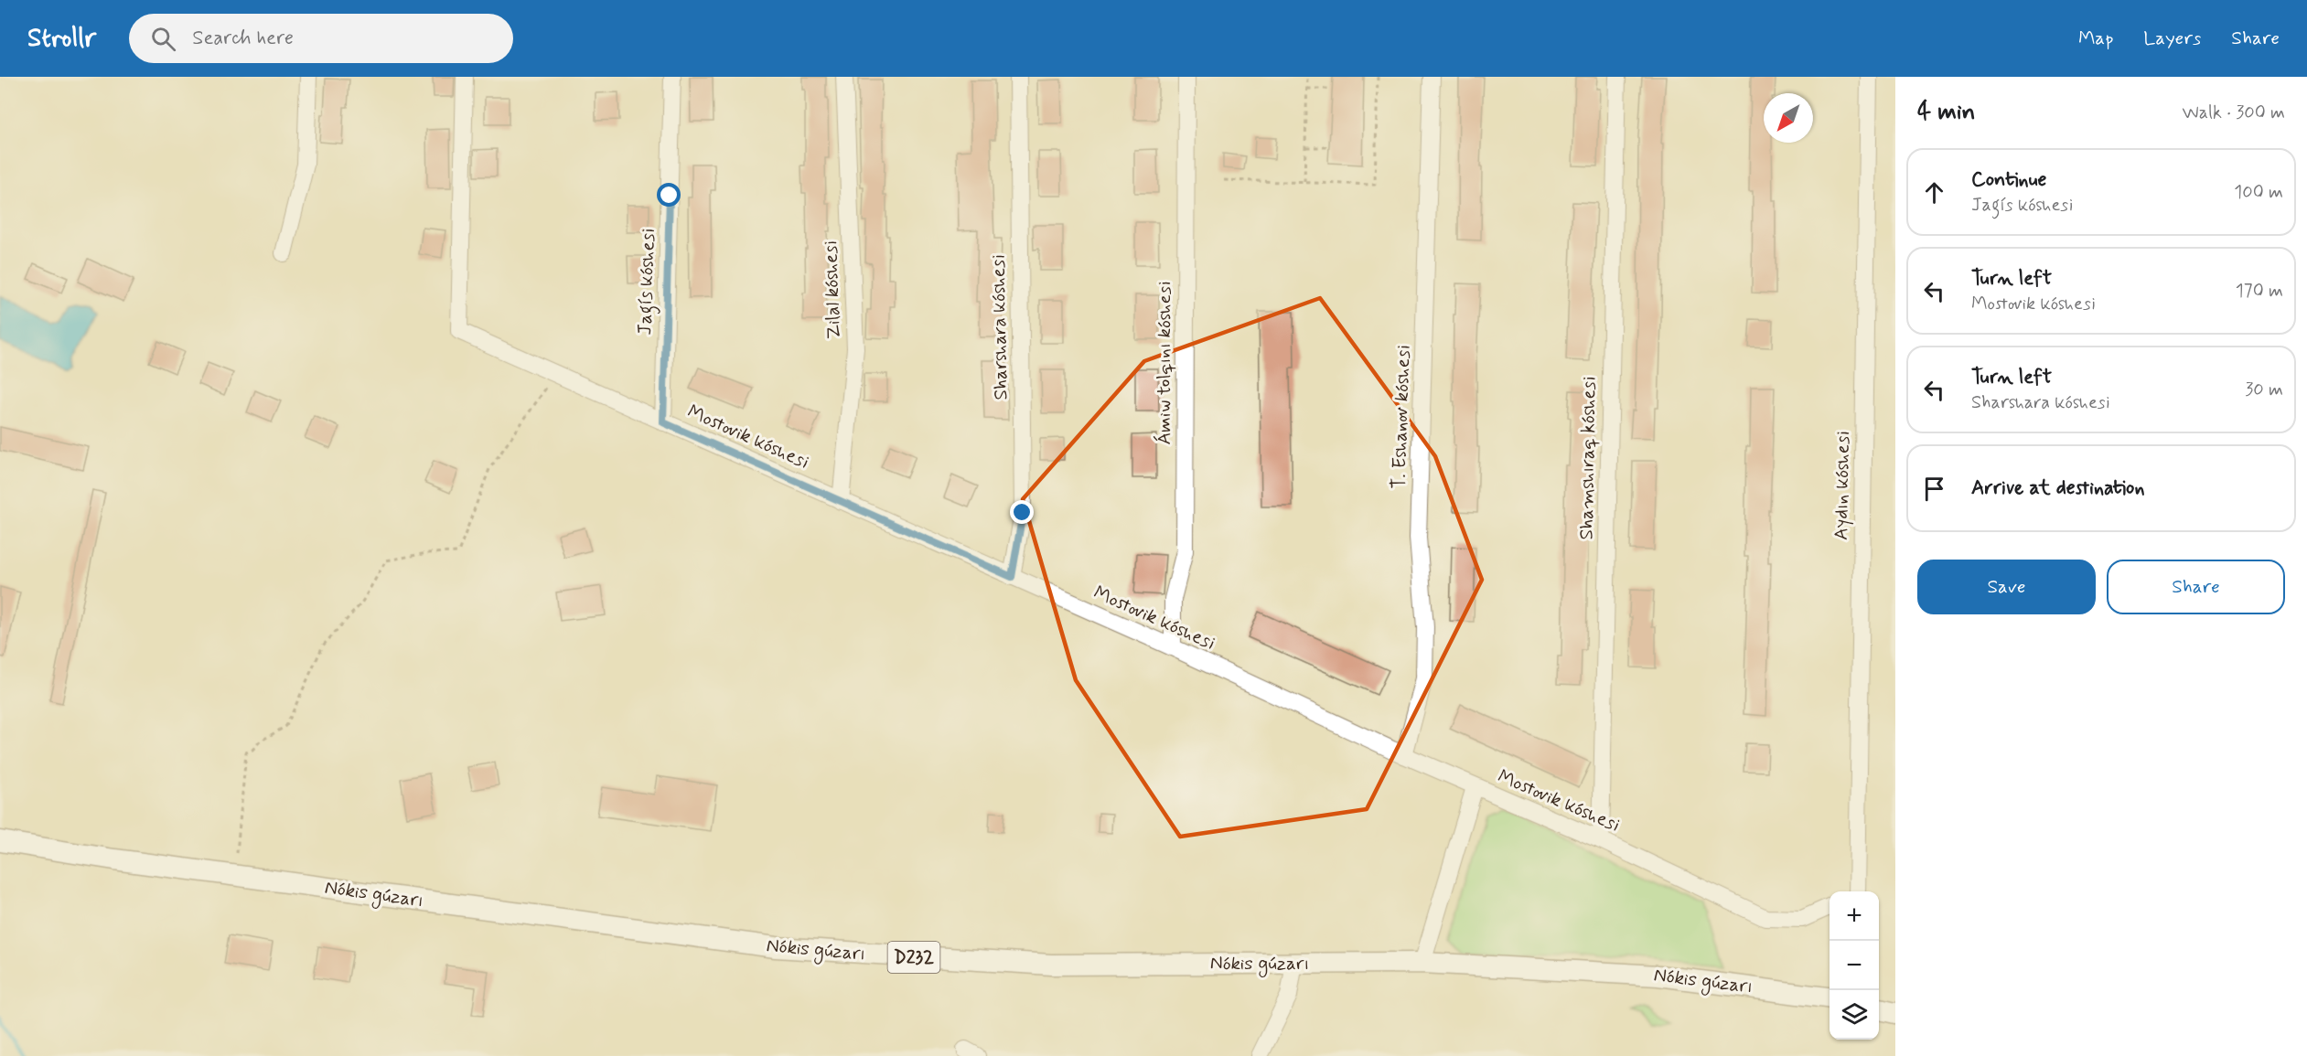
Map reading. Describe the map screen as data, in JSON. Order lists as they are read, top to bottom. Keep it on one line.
{"streets":{"main road":["Nókis gúzarı","D232"],"street":["Jaǵıs kóshesi","Zilal kóshesi","Sharshara kóshesi","Ámiw tolqını kóshesi","T. Eshanov kóshesi","Mostovik kóshesi","Shamshıraq kóshesi","Aydın kóshesi"]},"crossings":[["Jaǵıs kóshesi","Mostovik kóshesi"],["Zilal kóshesi","Mostovik kóshesi"],["Sharshara kóshesi","Mostovik kóshesi"],["Ámiw tolqını kóshesi","Mostovik kóshesi"],["T. Eshanov kóshesi","Mostovik kóshesi"],["Mostovik kóshesi","Shamshıraq kóshesi"]],"north":"bottom left","page":{"header":"Strollr","search":"Search here","nav":["Map","Layers","Share"],"heading":["4 min","Walk · 300 m"],"list":[["Continue","Jaǵıs kóshesi","100 m"],["Turn left","Mostovik kóshesi","170 m"],["Turn left","Sharshara kóshesi","30 m"],"Arrive at destination"],"buttons":["Save","Share"],"map_buttons":["+","−"]}}
